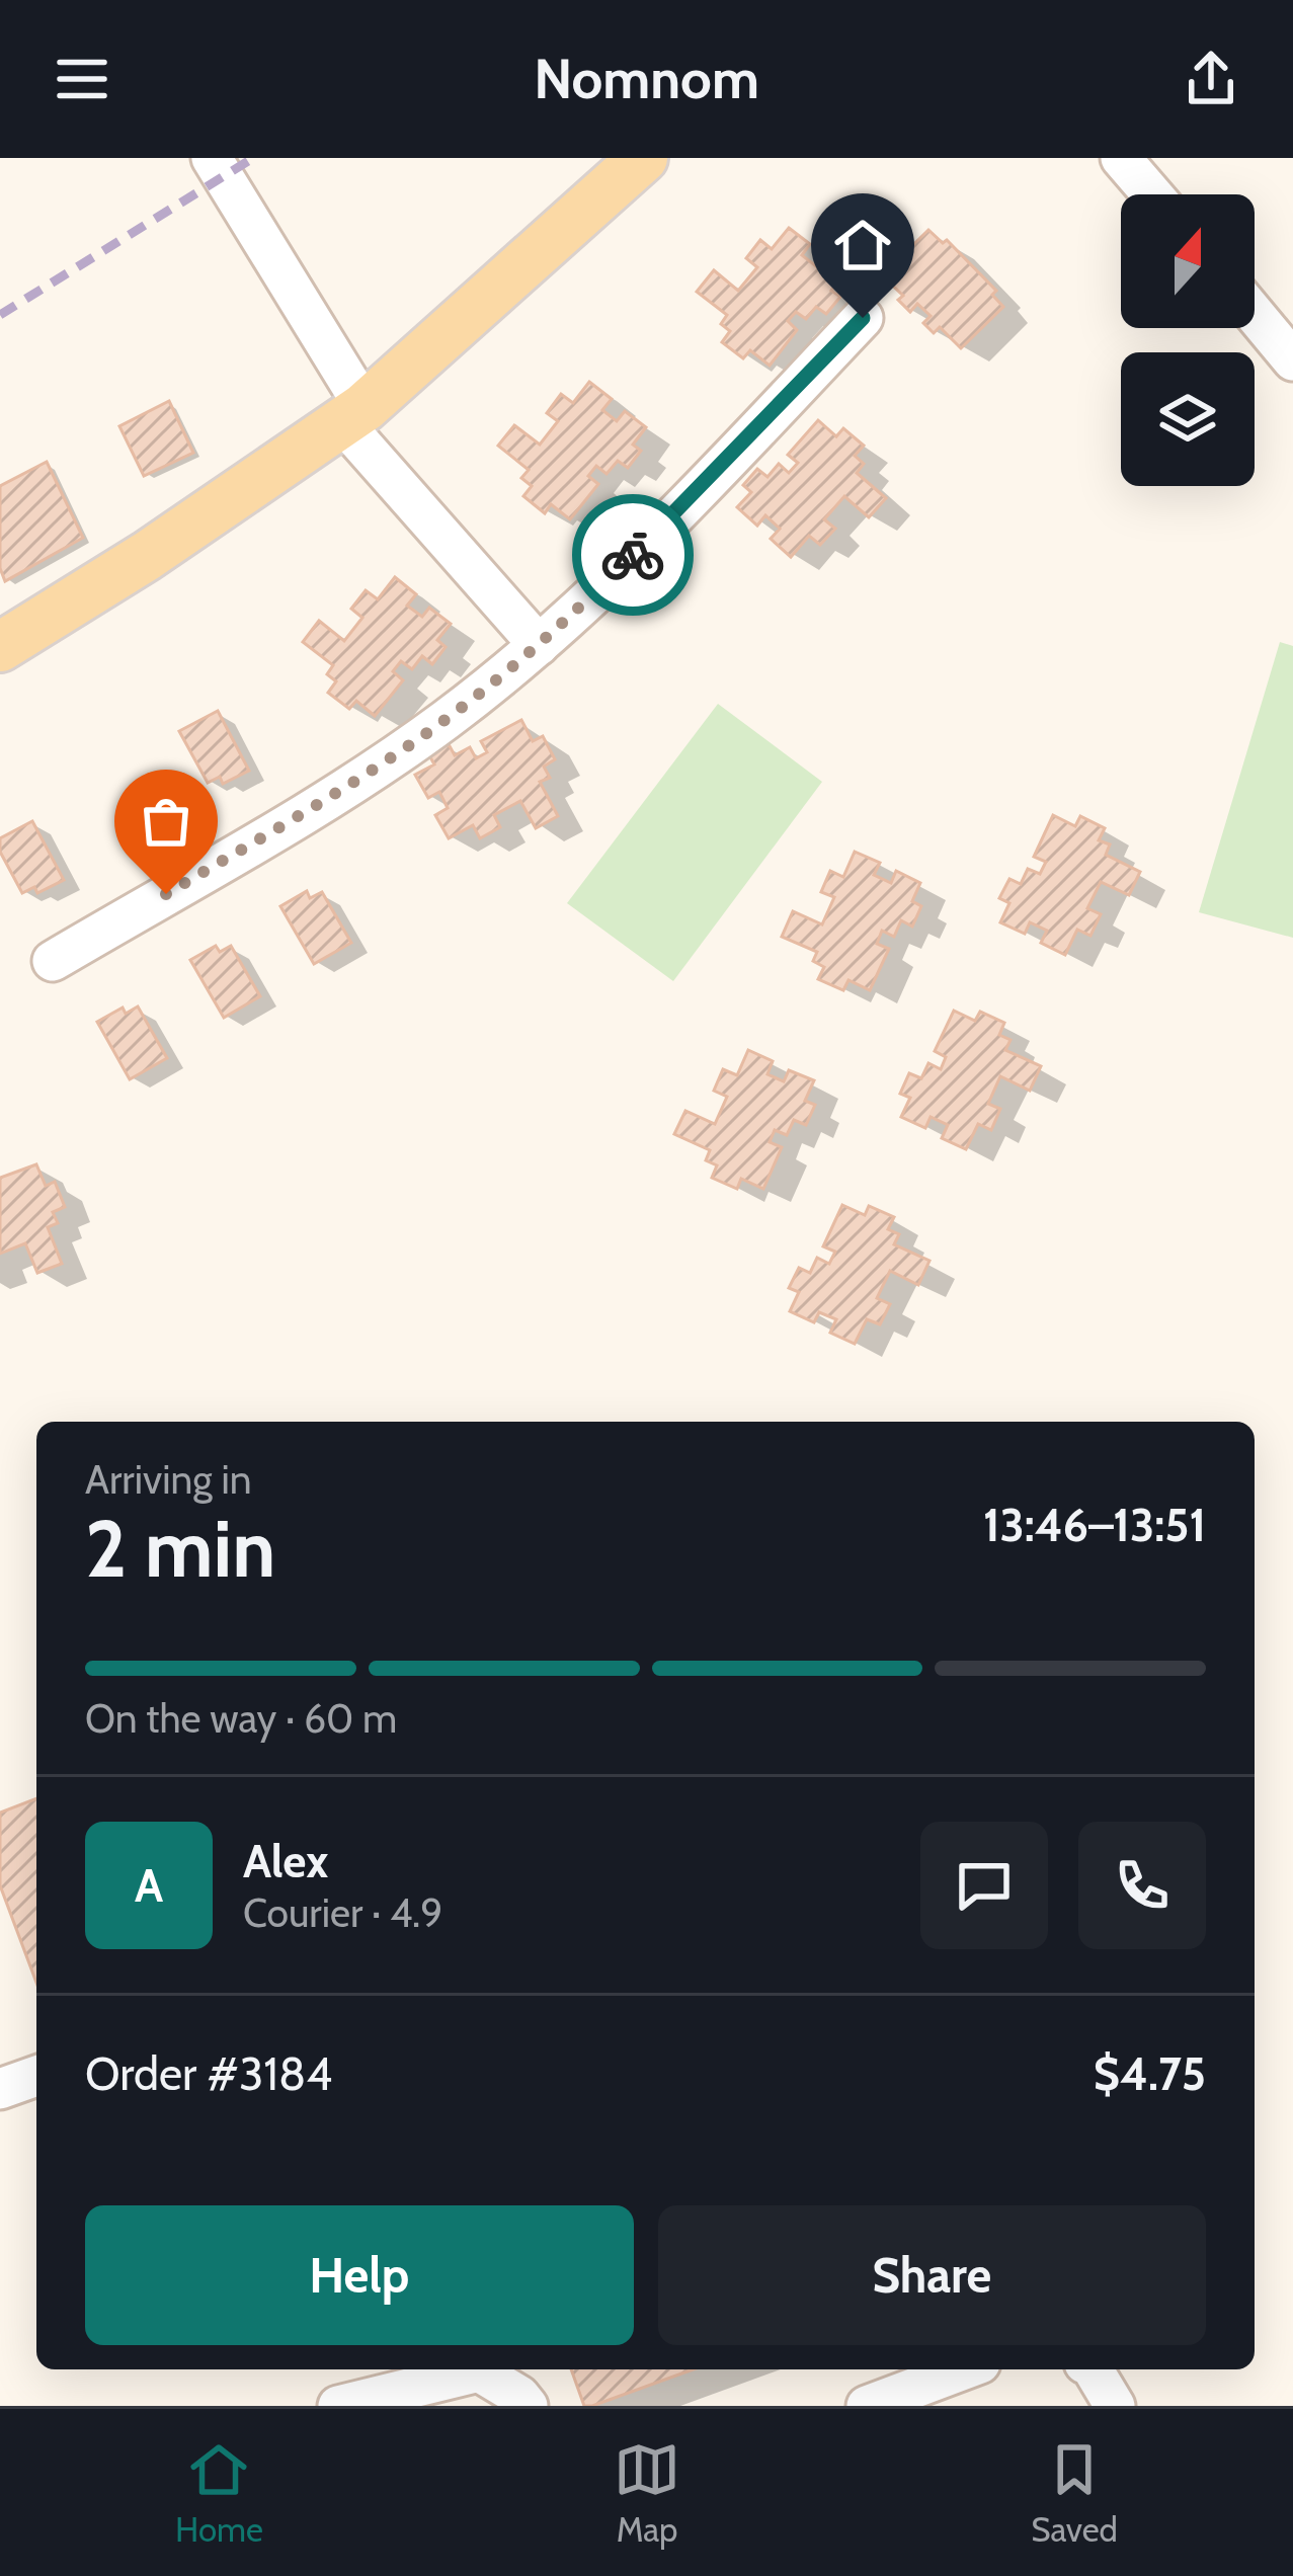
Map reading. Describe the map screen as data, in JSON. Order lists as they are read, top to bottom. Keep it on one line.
{"north":"top","page":{"header":"Nomnom","heading":["2 min","Arriving in","13:46–13:51"],"panel":["Alex","Courier · 4.9","Order #3184","$4.75"],"bar":"On the way · 60 m","round":"A","buttons":["Help","Share"],"tabs":["Home","Map","Saved"]}}
